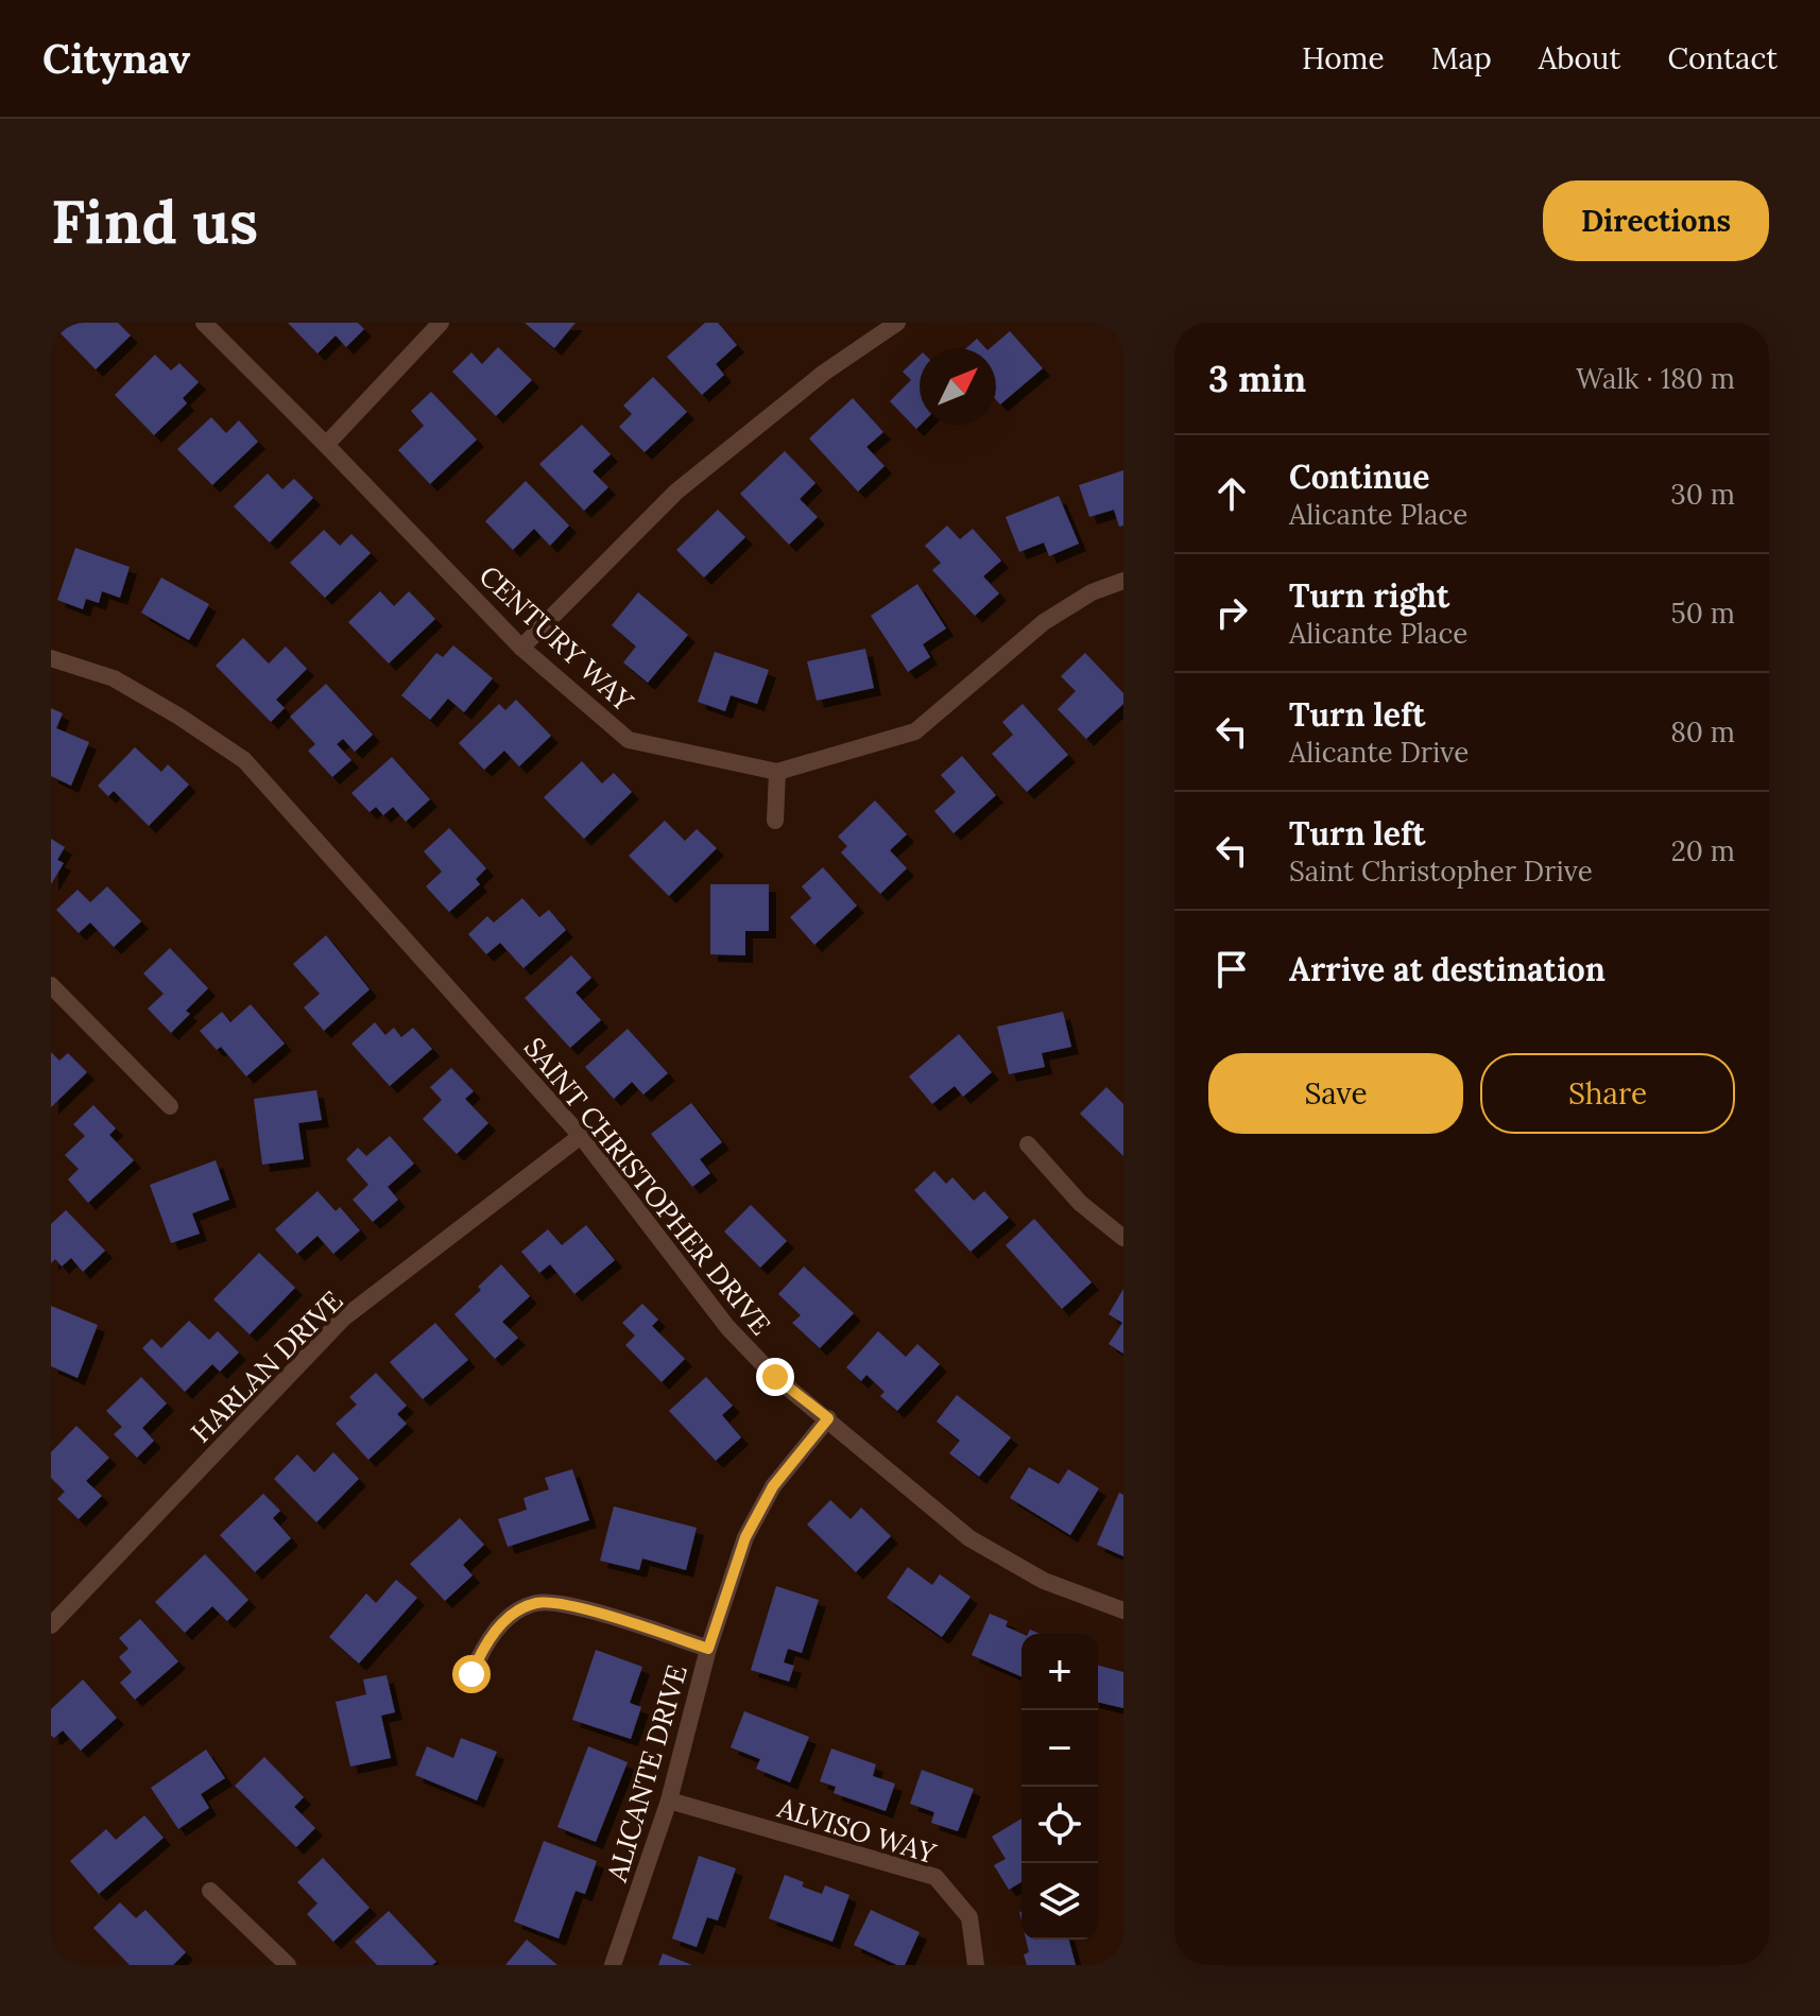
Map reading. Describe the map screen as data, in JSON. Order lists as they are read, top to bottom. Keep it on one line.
{"streets":{"street":["CENTURY WAY","SAINT CHRISTOPHER DRIVE","HARLAN DRIVE","ALICANTE DRIVE","ALVISO WAY"]},"crossings":[["SAINT CHRISTOPHER DRIVE","HARLAN DRIVE"],["SAINT CHRISTOPHER DRIVE","ALICANTE DRIVE"],["ALICANTE DRIVE","ALVISO WAY"]],"north":"top right","page":{"header":"Citynav","nav":["Home","Map","About","Contact"],"buttons":["Directions",["Save","Share"]],"title":"Find us","heading":["3 min","Walk · 180 m"],"list":[["Continue","Alicante Place","30 m"],["Turn right","Alicante Place","50 m"],["Turn left","Alicante Drive","80 m"],["Turn left","Saint Christopher Drive","20 m"],"Arrive at destination"],"map_buttons":["+","−"]}}
